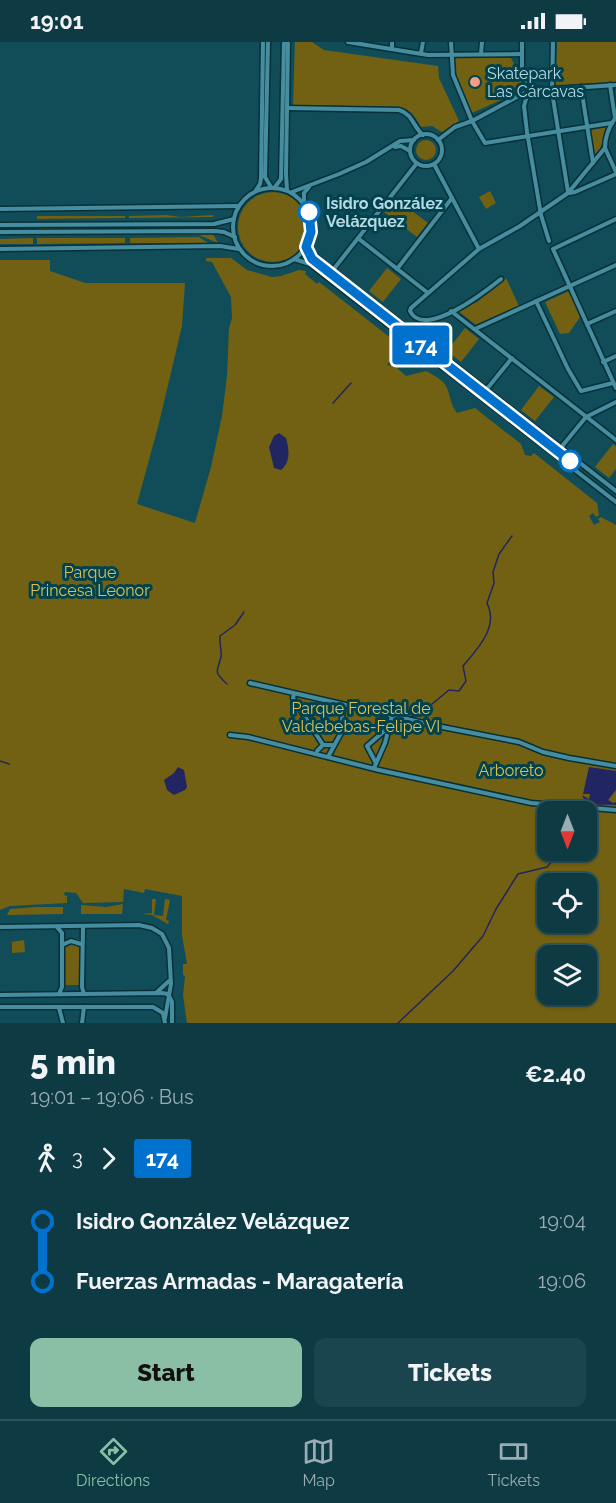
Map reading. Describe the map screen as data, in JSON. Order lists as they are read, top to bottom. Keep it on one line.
{"parks":["Parque Princesa Leonor","Parque Forestal de Valdebebas-Felipe VI","Arboreto"],"places":["Skatepark Las Cárcavas","Isidro González Velázquez"],"lines":["bus line 174"],"north":"bottom","page":{"status":"19:01","on_map":"174","heading":["5 min","19:01 – 19:06 · Bus","€2.40"],"legs":["3","174"],"list":[{"name":"Isidro González Velázquez","value":"19:04"},{"name":"Fuerzas Armadas - Maragatería","value":"19:06"}],"buttons":["Start","Tickets"],"tabs":["Directions","Map","Tickets"]}}
